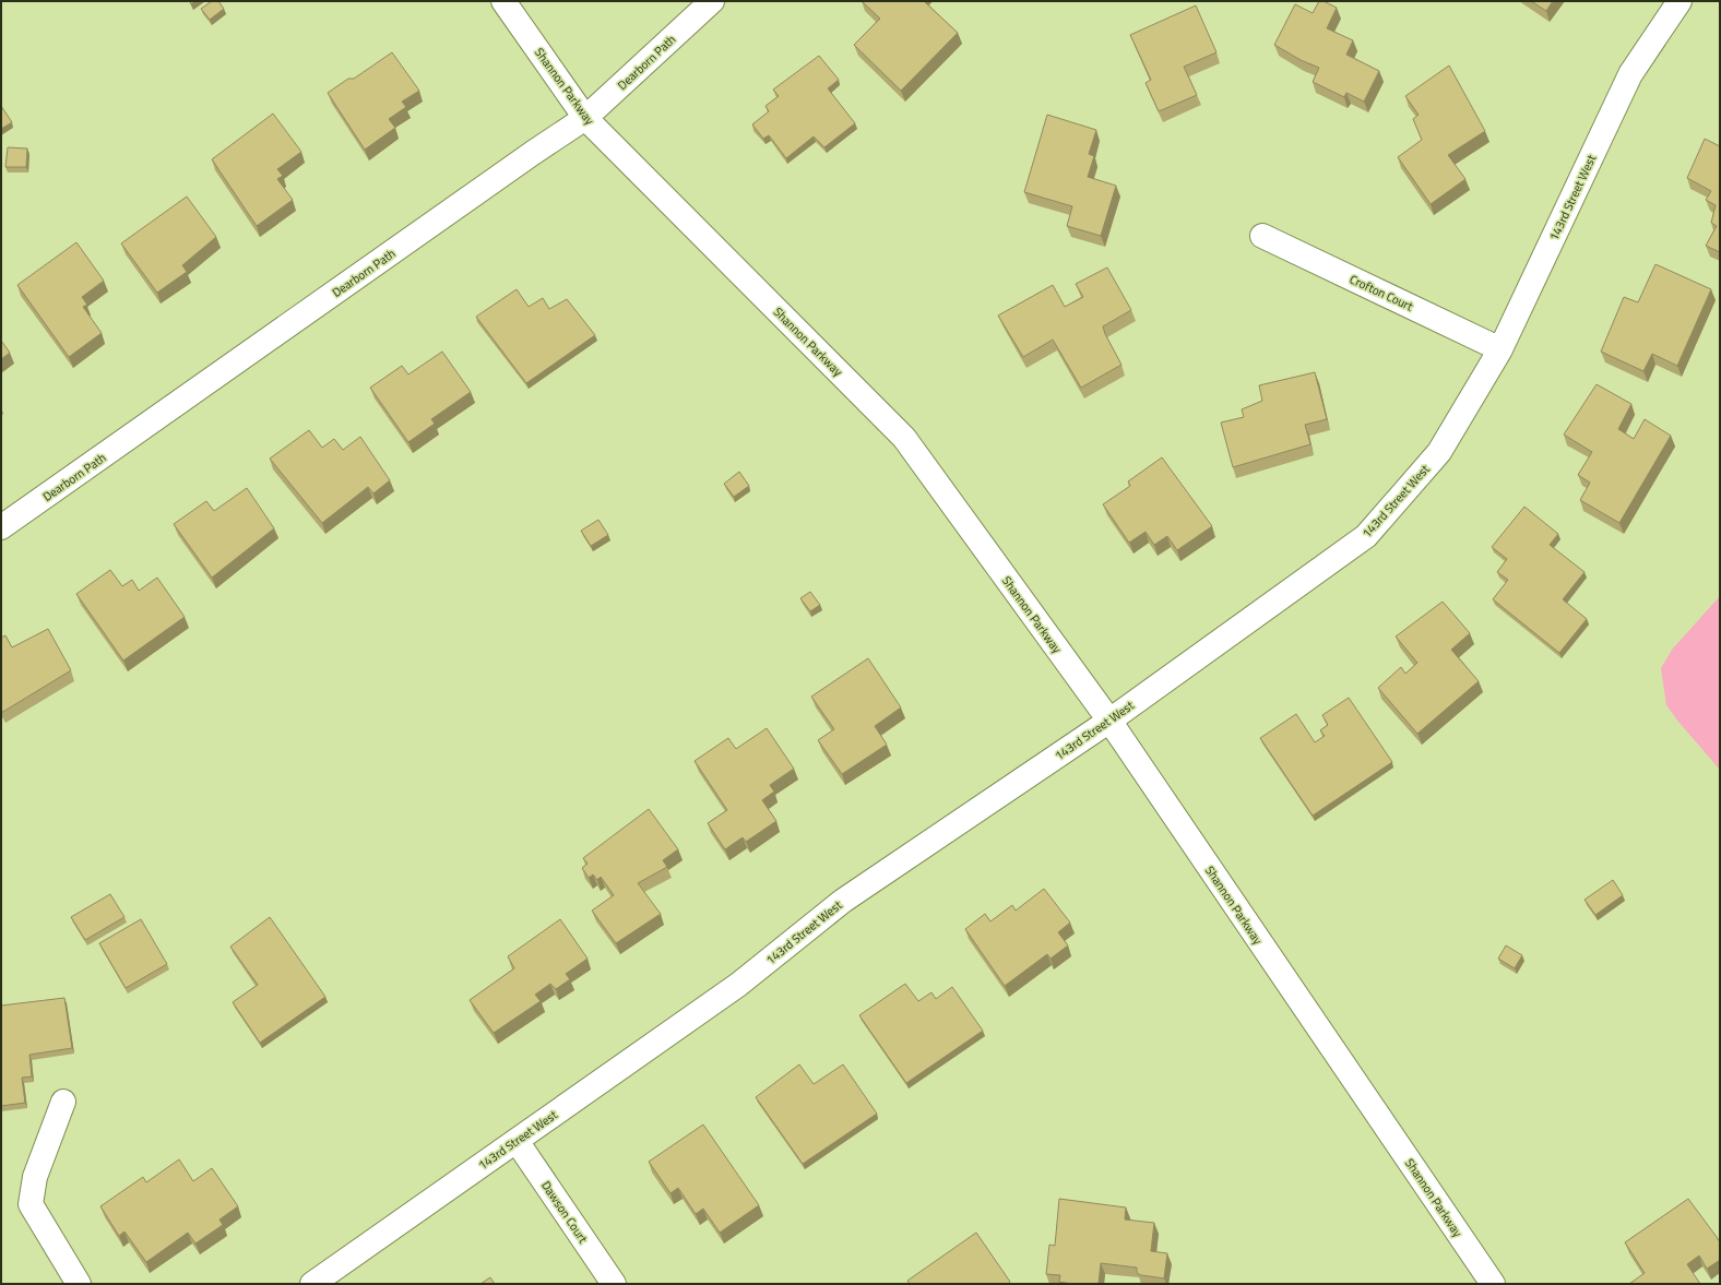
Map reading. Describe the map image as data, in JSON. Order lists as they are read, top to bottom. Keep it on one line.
{"streets":{"street":["Dearborn Path","Shannon Parkway","143rd Street West","Crofton Court","Dawson Court"]},"crossings":[["Dearborn Path","Shannon Parkway"],["Shannon Parkway","143rd Street West"],["143rd Street West","Crofton Court"],["143rd Street West","Dawson Court"]]}
